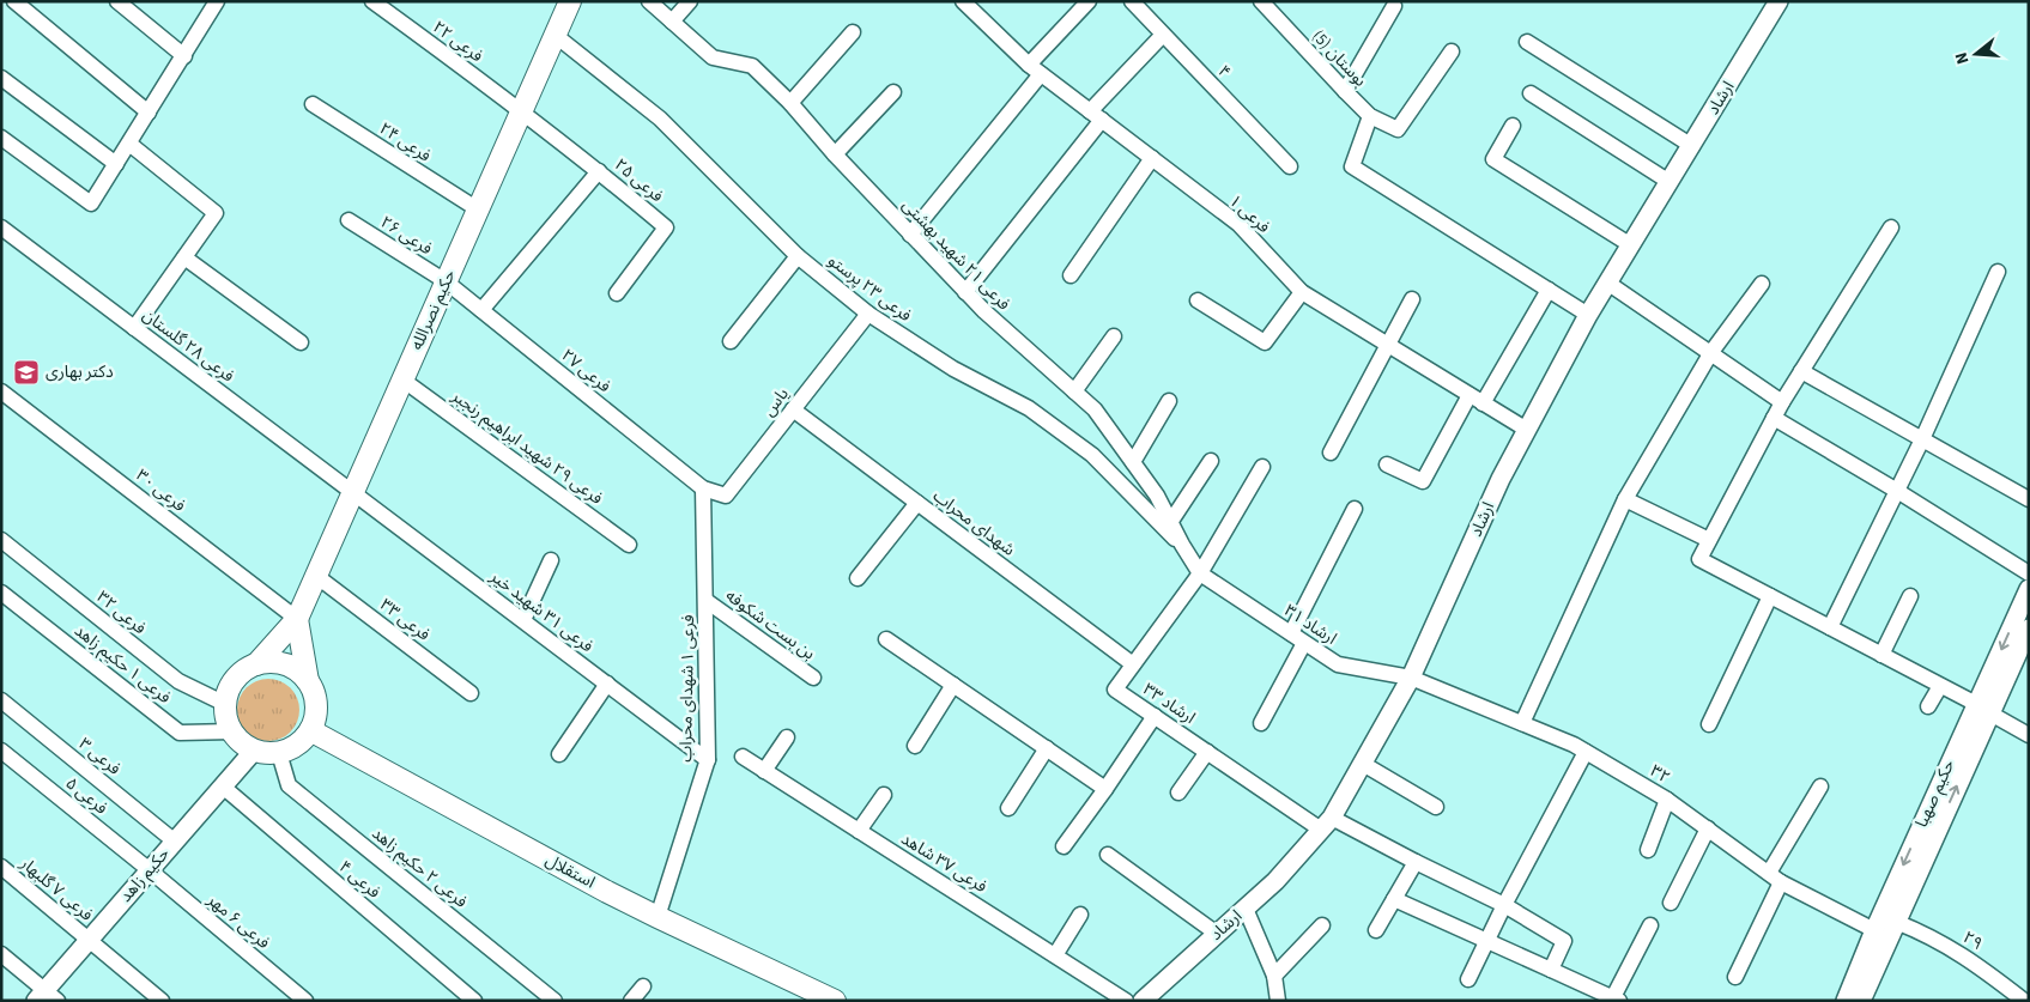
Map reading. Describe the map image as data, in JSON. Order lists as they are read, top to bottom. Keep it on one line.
{"streets":{"main road":["حکیم نصرالله","استقلال"],"street":["فرعی ۲۲","بوستان (5)","۴","ارشاد","فرعی ۲۴","فرعی ۲۵","فرعی ۱","فرعی ۲۶","فرعی ۲۱ شهید بهشتی","فرعی ۲۳ پرستو","فرعی ۲۸ گلستان","فرعی ۲۷","یاس","فرعی ۲۹ شهید ابراهیم رنجبر","فرعی ۳۰","شهدای محراب","فرعی ۳۱ شهید خیر","فرعی ۳۲","فرعی ۳۳","بن بست شکوفه","ارشاد ۳۱","فرعی ۱ حکیم زاهد","فرعی ۱ شهدای محراب","ارشاد ۳۳","فرعی ۳","۳۲","حکیم صهبا","فرعی ۵","فرعی ۳۷ شاهد","فرعی ۲ حکیم زاهد","حکیم زاهد","فرعی ۴","فرعی ۷ گلبهار","فرعی ۶ مهر","۲۹"]},"crossings":[["فرعی ۲۲","فرعی ۲۵"],["فرعی ۲۲","حکیم نصرالله"],["ارشاد","فرعی ۱"],["ارشاد","ارشاد ۳۱"],["ارشاد","ارشاد ۳۳"],["ارشاد","۳۲"],["فرعی ۲۴","حکیم نصرالله"],["فرعی ۲۵","حکیم نصرالله"],["فرعی ۲۶","حکیم نصرالله"],["فرعی ۲۶","فرعی ۲۷"],["فرعی ۲۱ شهید بهشتی","فرعی ۲۳ پرستو"],["فرعی ۲۱ شهید بهشتی","ارشاد ۳۱"],["فرعی ۲۱ شهید بهشتی","ارشاد ۳۳"],["فرعی ۲۳ پرستو","حکیم نصرالله"],["فرعی ۲۳ پرستو","یاس"],["حکیم نصرالله","فرعی ۲۸ گلستان"],["حکیم نصرالله","فرعی ۲۷"],["حکیم نصرالله","فرعی ۲۹ شهید ابراهیم رنجبر"],["حکیم نصرالله","فرعی ۳۰"],["حکیم نصرالله","فرعی ۳۱ شهید خیر"],["حکیم نصرالله","فرعی ۳۲"],["حکیم نصرالله","فرعی ۳۳"],["حکیم نصرالله","فرعی ۱ حکیم زاهد"],["حکیم نصرالله","فرعی ۲ حکیم زاهد"],["حکیم نصرالله","استقلال"],["حکیم نصرالله","حکیم زاهد"],["فرعی ۲۸ گلستان","فرعی ۳۱ شهید خیر"],["فرعی ۲۷","یاس"],["فرعی ۲۷","فرعی ۱ شهدای محراب"],["یاس","شهدای محراب"],["یاس","فرعی ۱ شهدای محراب"],["شهدای محراب","ارشاد ۳۳"],["فرعی ۳۱ شهید خیر","فرعی ۱ شهدای محراب"],["فرعی ۳۲","فرعی ۱ حکیم زاهد"],["فرعی ۳۲","فرعی ۲ حکیم زاهد"],["فرعی ۳۲","استقلال"],["فرعی ۳۲","حکیم زاهد"],["بن بست شکوفه","فرعی ۱ شهدای محراب"],["ارشاد ۳۱","ارشاد ۳۳"],["ارشاد ۳۱","۳۲"],["فرعی ۱ حکیم زاهد","فرعی ۲ حکیم زاهد"],["فرعی ۱ حکیم زاهد","استقلال"],["فرعی ۱ حکیم زاهد","حکیم زاهد"],["فرعی ۱ شهدای محراب","استقلال"],["فرعی ۳","حکیم زاهد"],["۳۲","حکیم صهبا"],["حکیم صهبا","۲۹"],["فرعی ۵","حکیم زاهد"],["فرعی ۵","فرعی ۶ مهر"],["فرعی ۲ حکیم زاهد","استقلال"],["فرعی ۲ حکیم زاهد","حکیم زاهد"],["استقلال","حکیم زاهد"],["حکیم زاهد","فرعی ۴"],["حکیم زاهد","فرعی ۷ گلبهار"],["حکیم زاهد","فرعی ۶ مهر"]],"places":{"school or university":["دکتر بهاری"]},"north":"left"}
